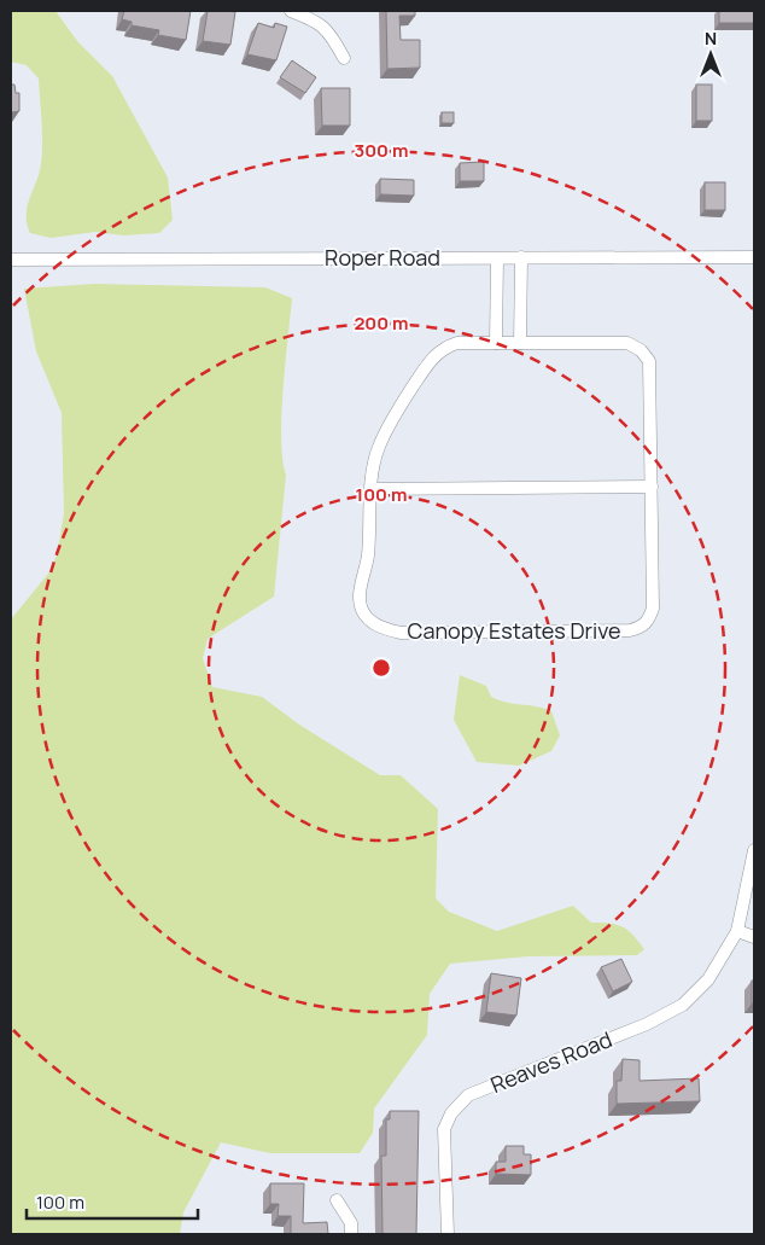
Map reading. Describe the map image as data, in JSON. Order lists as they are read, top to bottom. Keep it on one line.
{"streets":{"street":["Roper Road","Canopy Estates Drive","Reaves Road"]},"scale_bar":"100 m","north":"top","rings":["300 m","200 m","100 m"]}
